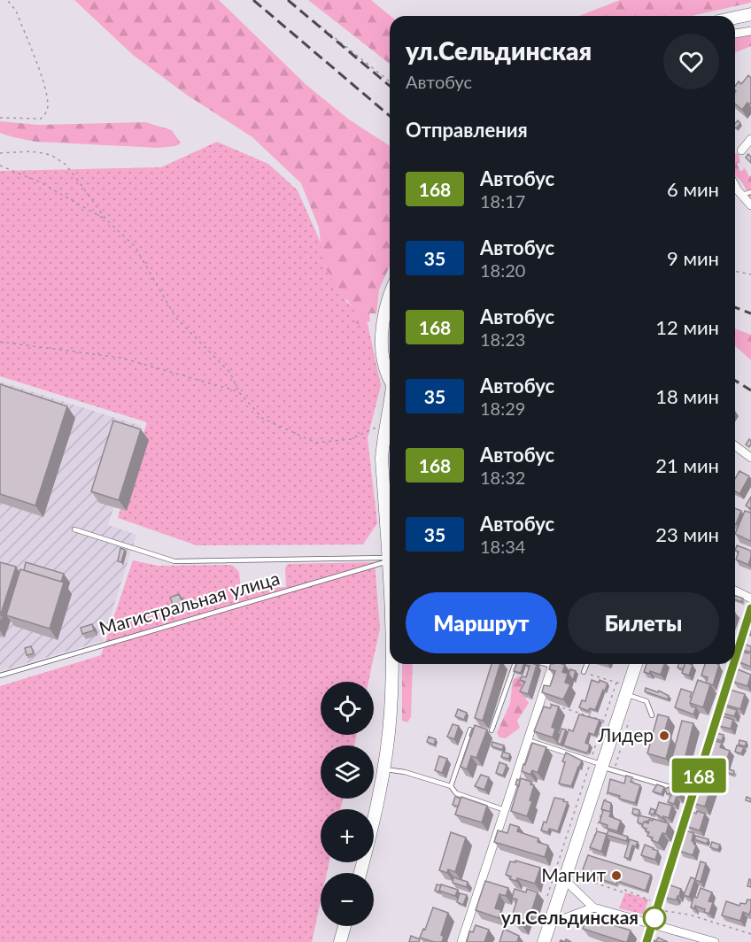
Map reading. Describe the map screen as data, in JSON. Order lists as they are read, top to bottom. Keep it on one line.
{"streets":{"lane":["Магистральная улица"]},"places":["Лидер","Магнит","ул.Сельдинская"],"lines":["bus line 168"],"page":{"on_map":"168","heading":[["ул.Сельдинская","Автобус"],"Отправления"],"list":[{"mark":"168","name":"Автобус","note":"18:17","value":"6 мин"},{"mark":"35","name":"Автобус","note":"18:20","value":"9 мин"},{"mark":"168","name":"Автобус","note":"18:23","value":"12 мин"},{"mark":"35","name":"Автобус","note":"18:29","value":"18 мин"},{"mark":"168","name":"Автобус","note":"18:32","value":"21 мин"},{"mark":"35","name":"Автобус","note":"18:34","value":"23 мин"}],"buttons":["Маршрут","Билеты"],"map_buttons":["+","−"]}}
